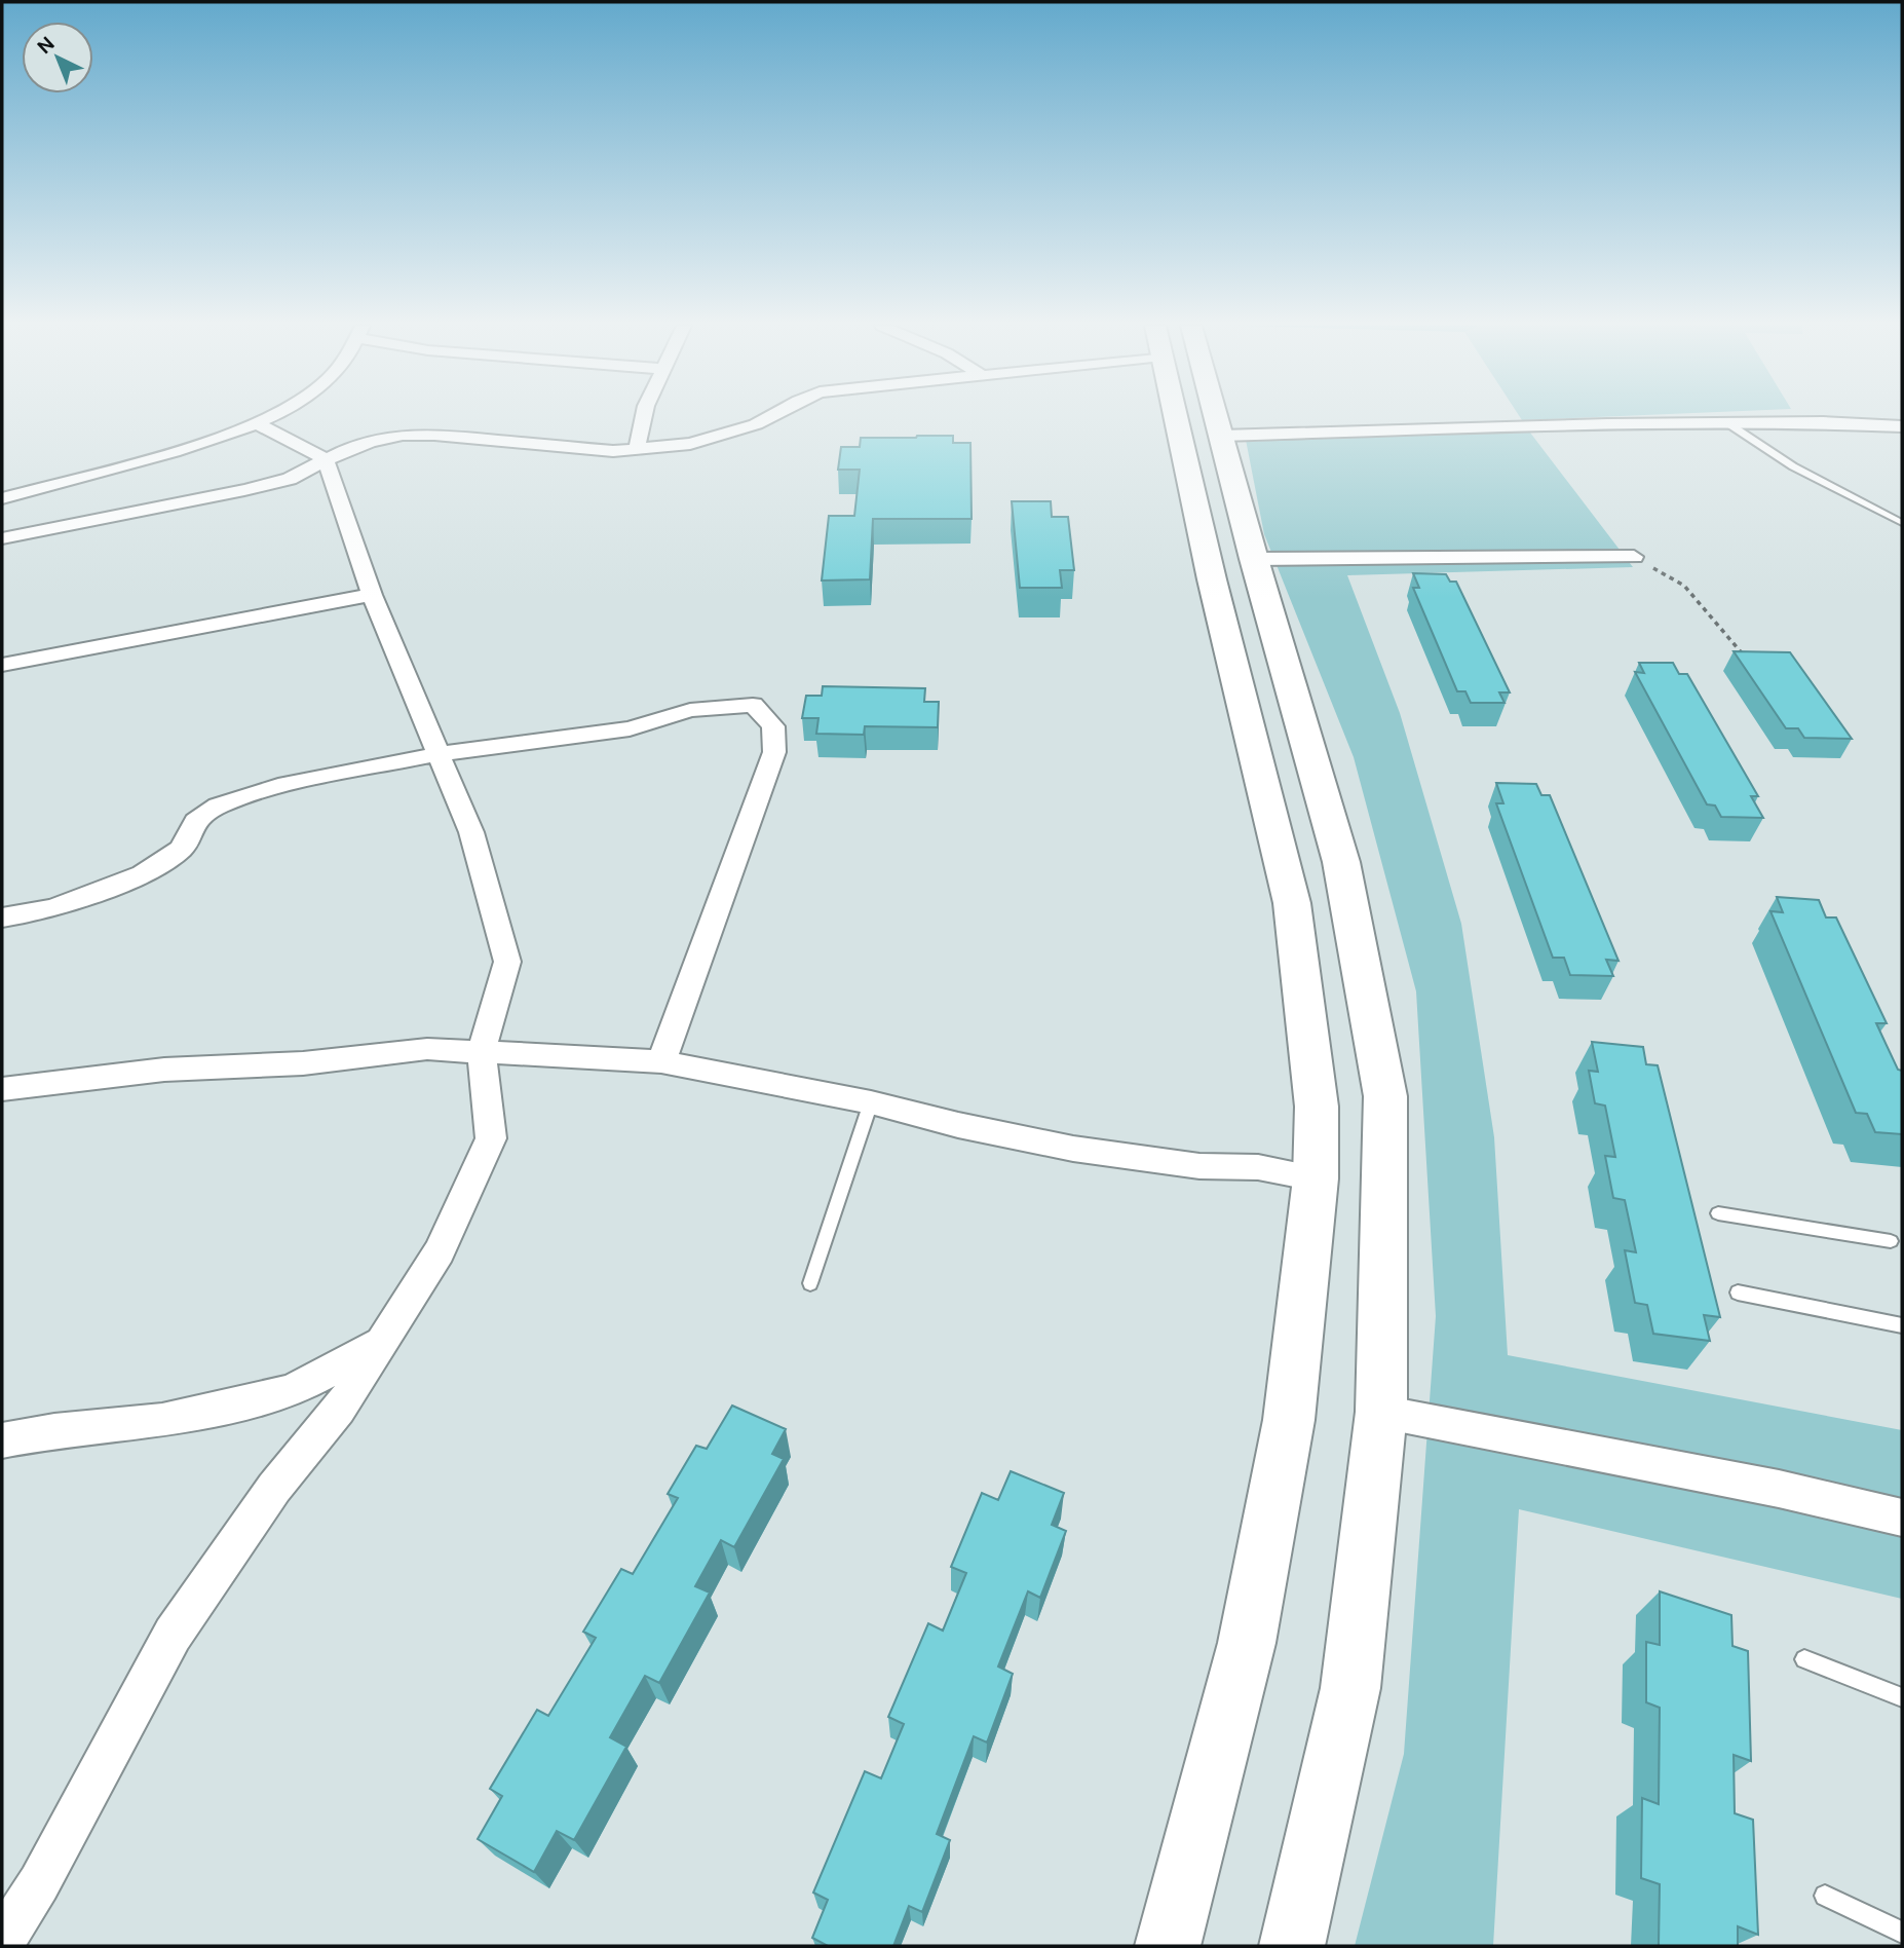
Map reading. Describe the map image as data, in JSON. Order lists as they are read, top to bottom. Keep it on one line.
{"north":"top left"}
